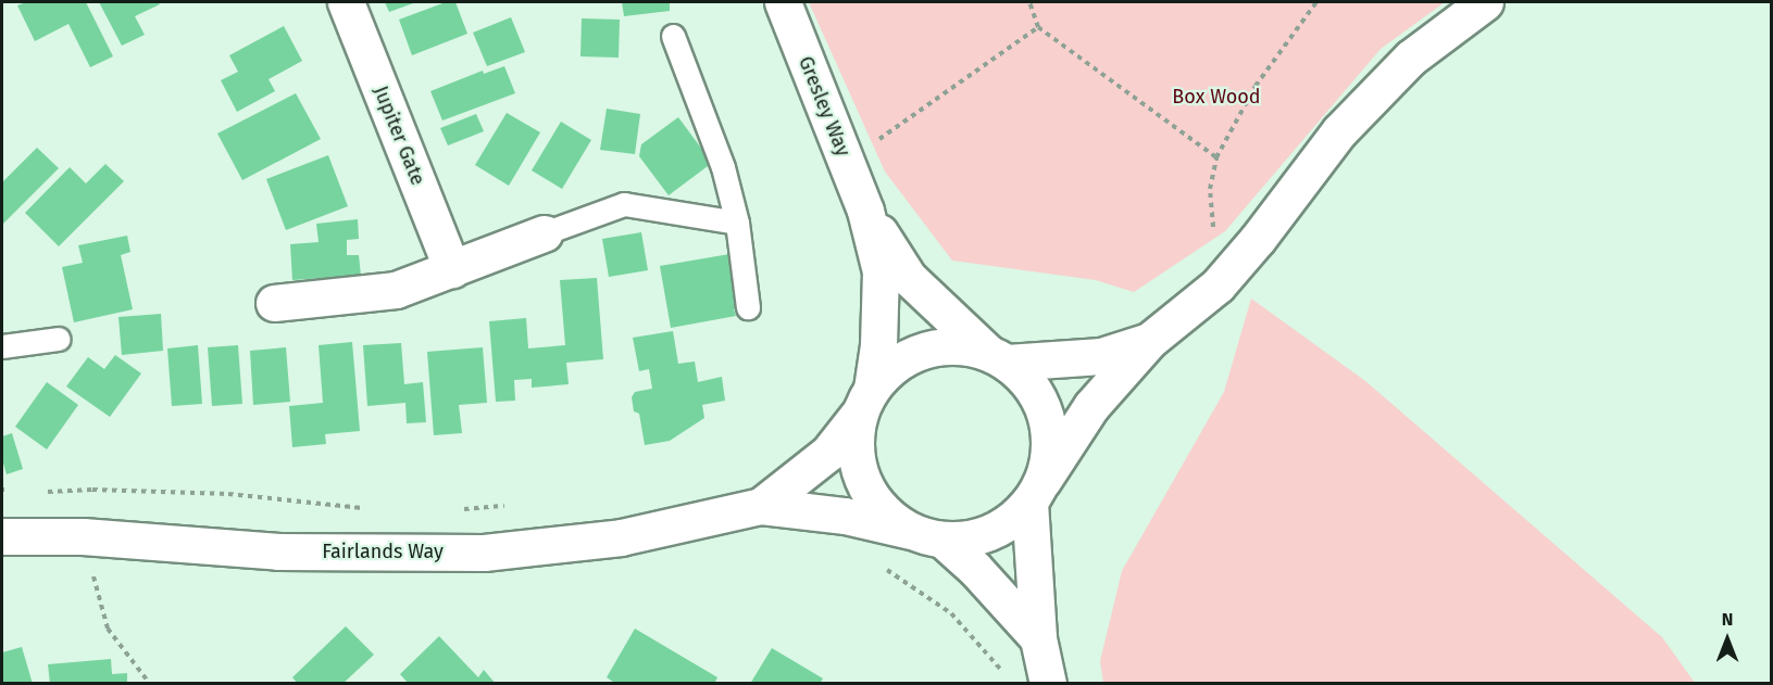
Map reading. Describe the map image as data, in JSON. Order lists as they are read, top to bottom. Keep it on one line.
{"streets":{"main road":["Gresley Way","Jupiter Gate","Fairlands Way"]},"crossings":[["Gresley Way","Fairlands Way"]],"parks":["Box Wood"],"north":"top"}
